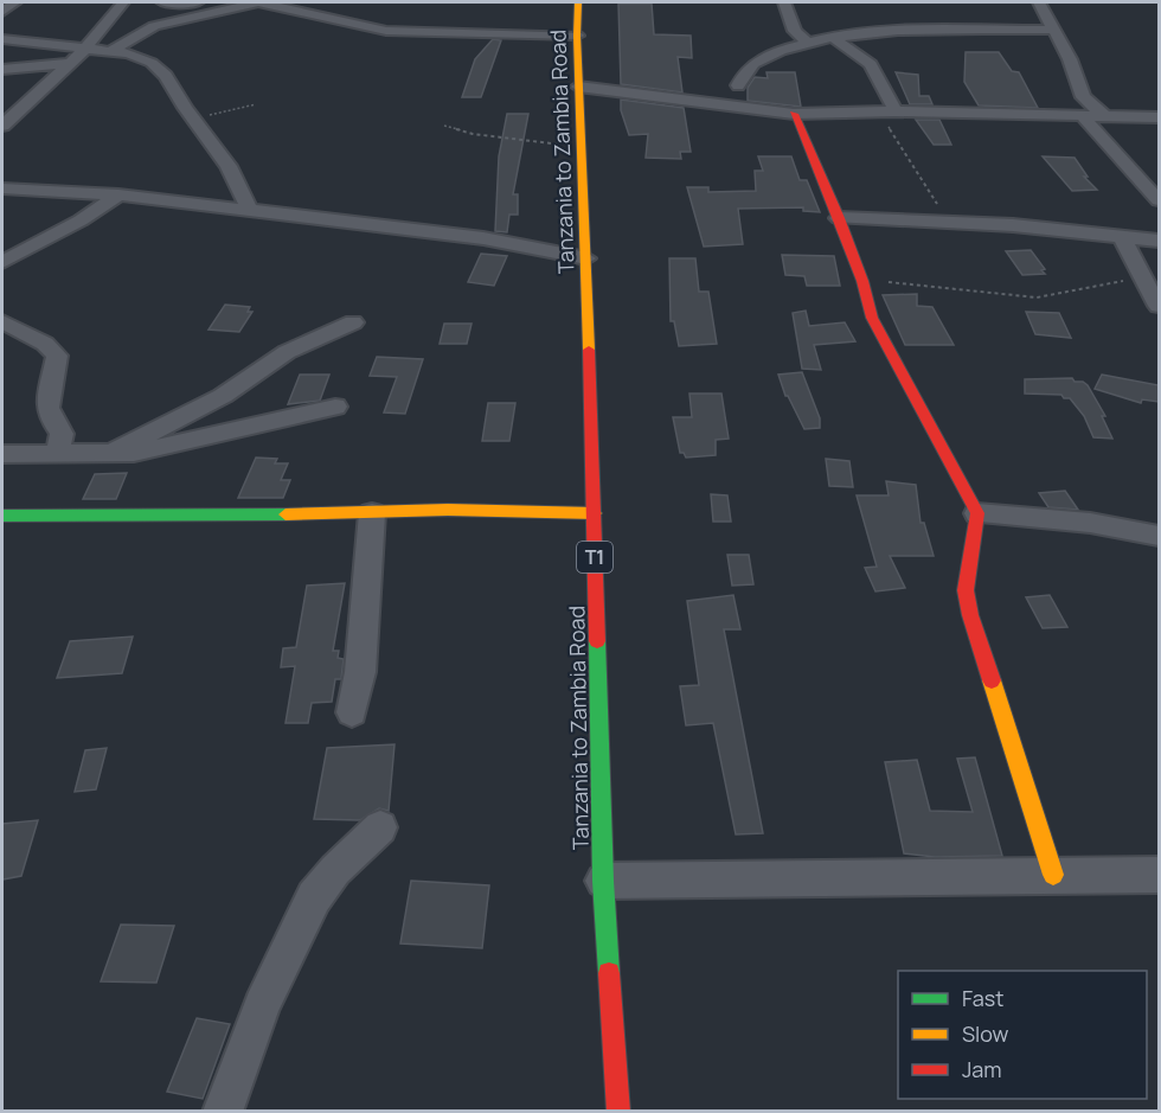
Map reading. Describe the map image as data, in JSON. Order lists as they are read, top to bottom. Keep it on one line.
{"streets":{"main road":["Tanzania to Zambia Road","T1"]},"legend":["Fast","Slow","Jam"]}
